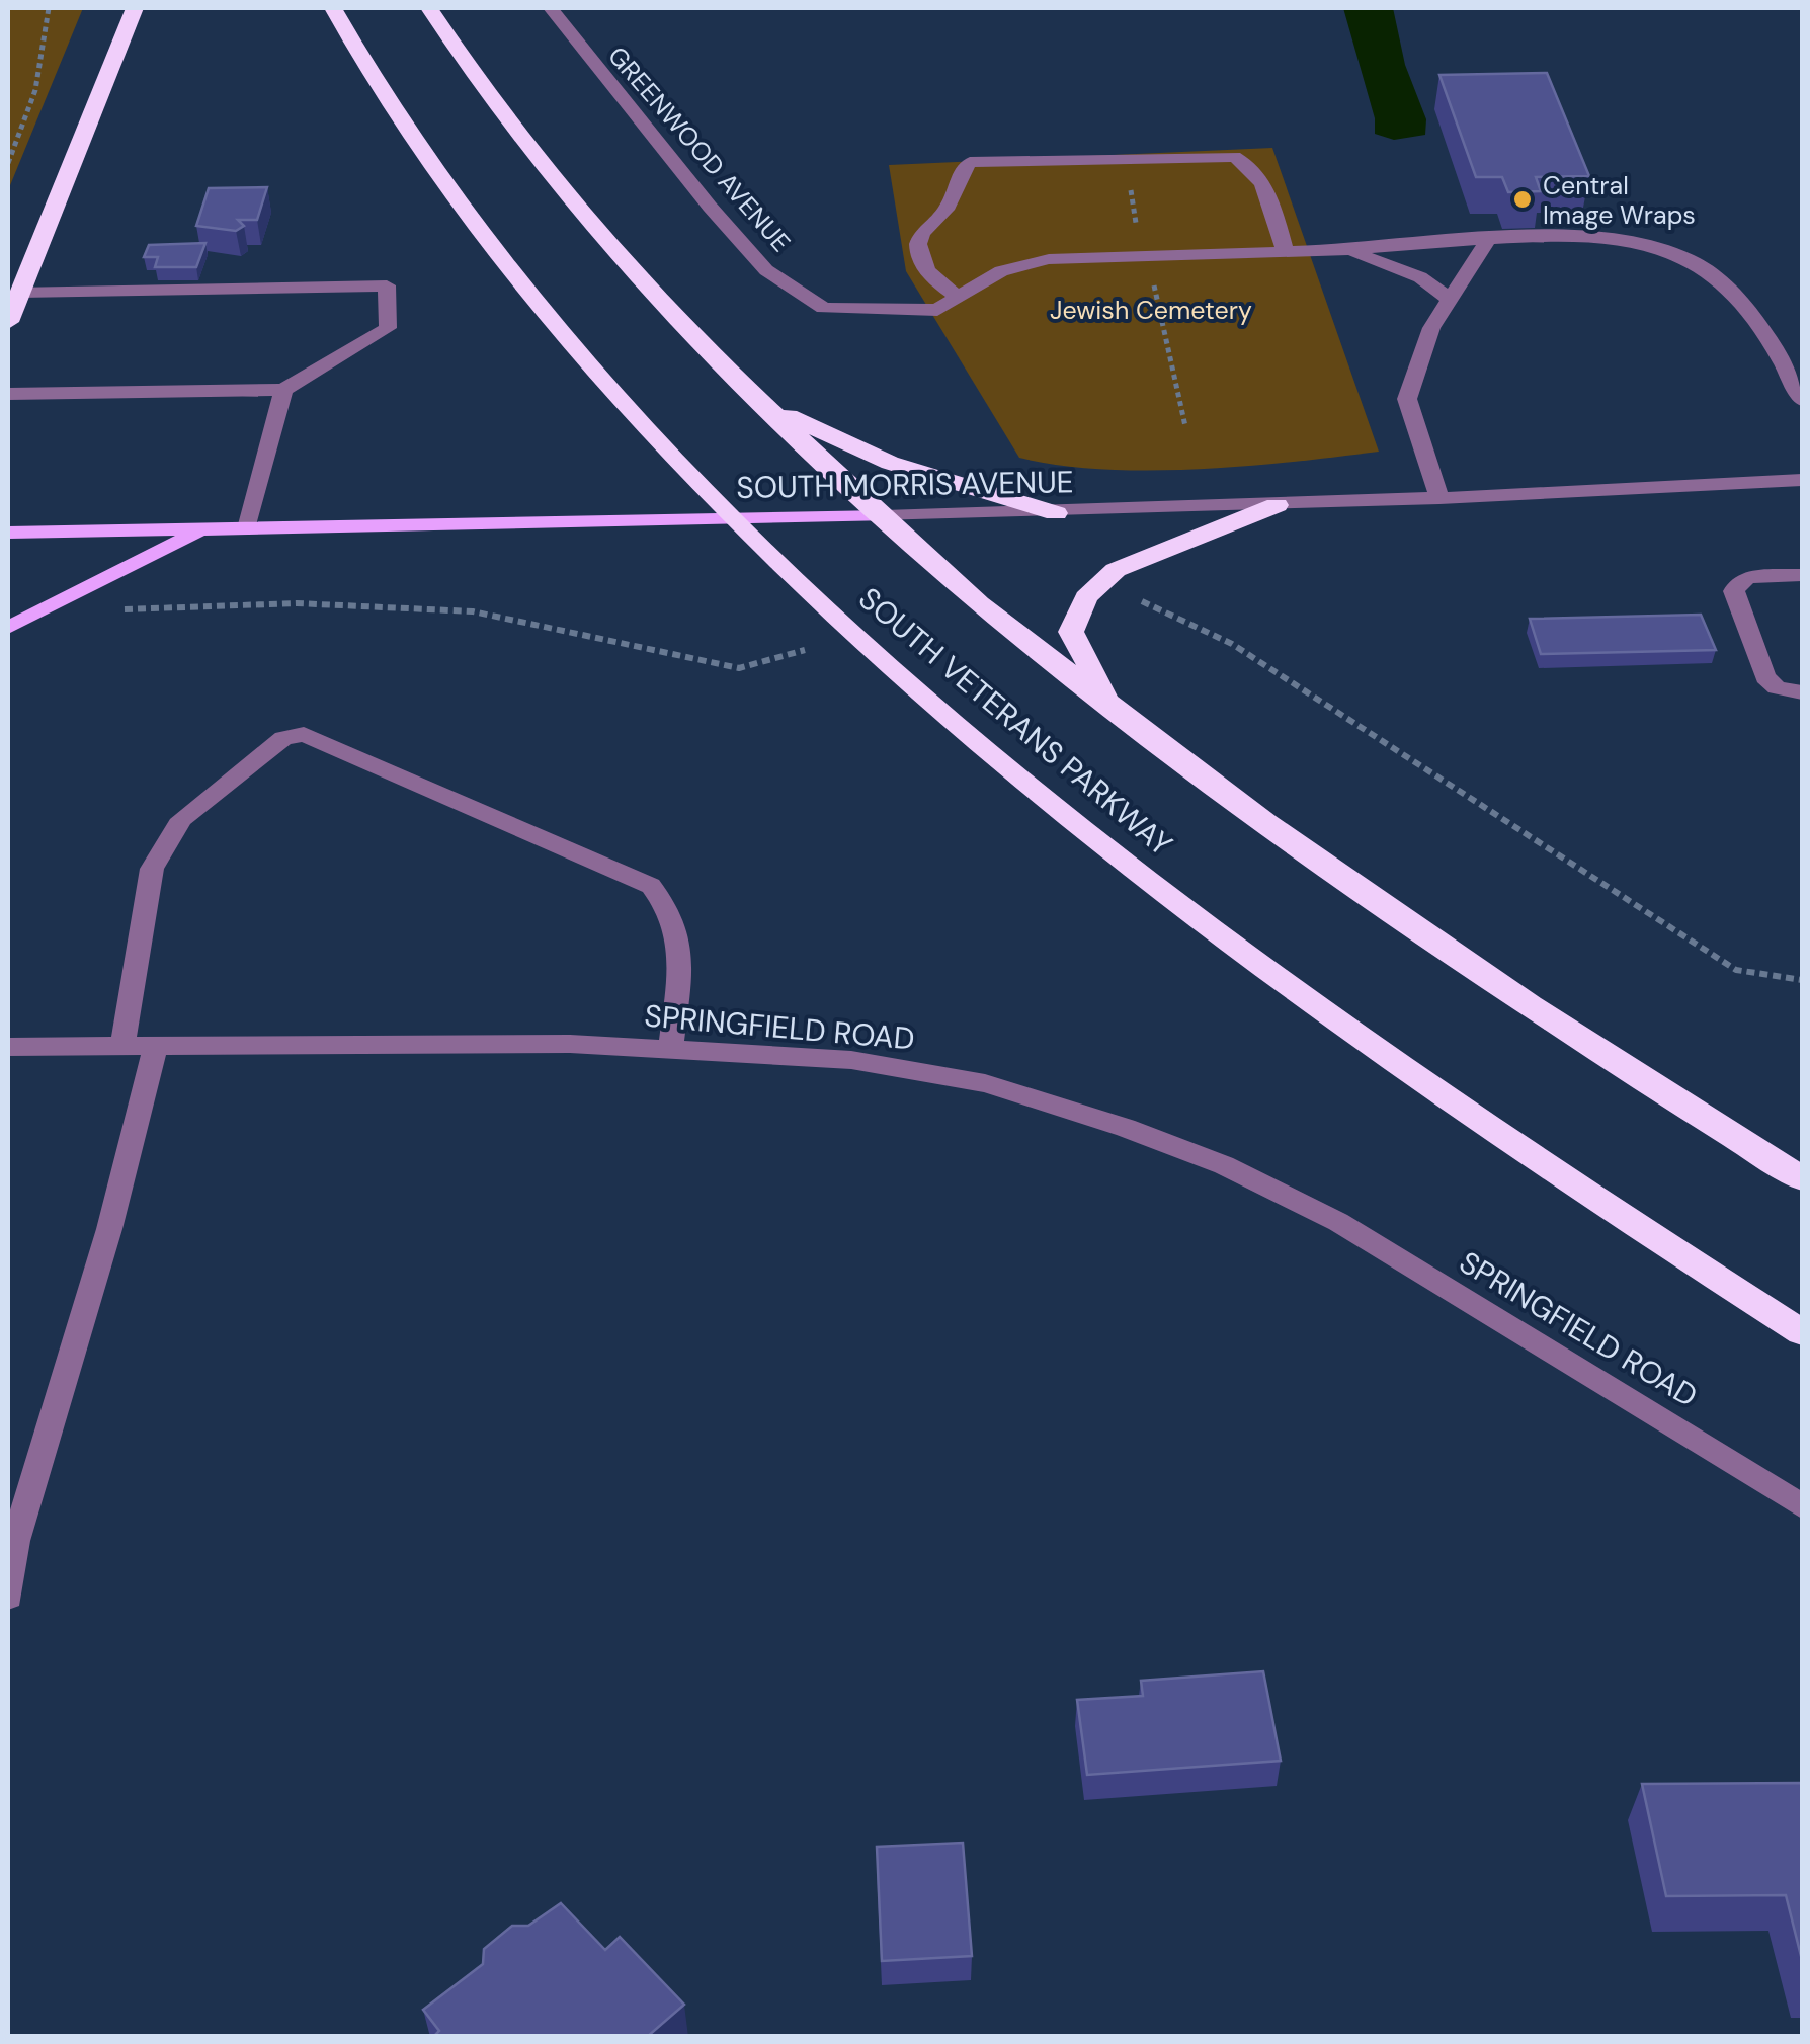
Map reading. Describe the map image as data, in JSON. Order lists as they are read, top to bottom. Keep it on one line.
{"streets":{"highway":["SOUTH VETERANS PARKWAY"],"main road":["SOUTH MORRIS AVENUE"],"street":["GREENWOOD AVENUE","SPRINGFIELD ROAD"]},"crossings":[["SOUTH MORRIS AVENUE","SOUTH VETERANS PARKWAY"]],"parks":["Jewish Cemetery"],"places":["Central Image Wraps"]}
